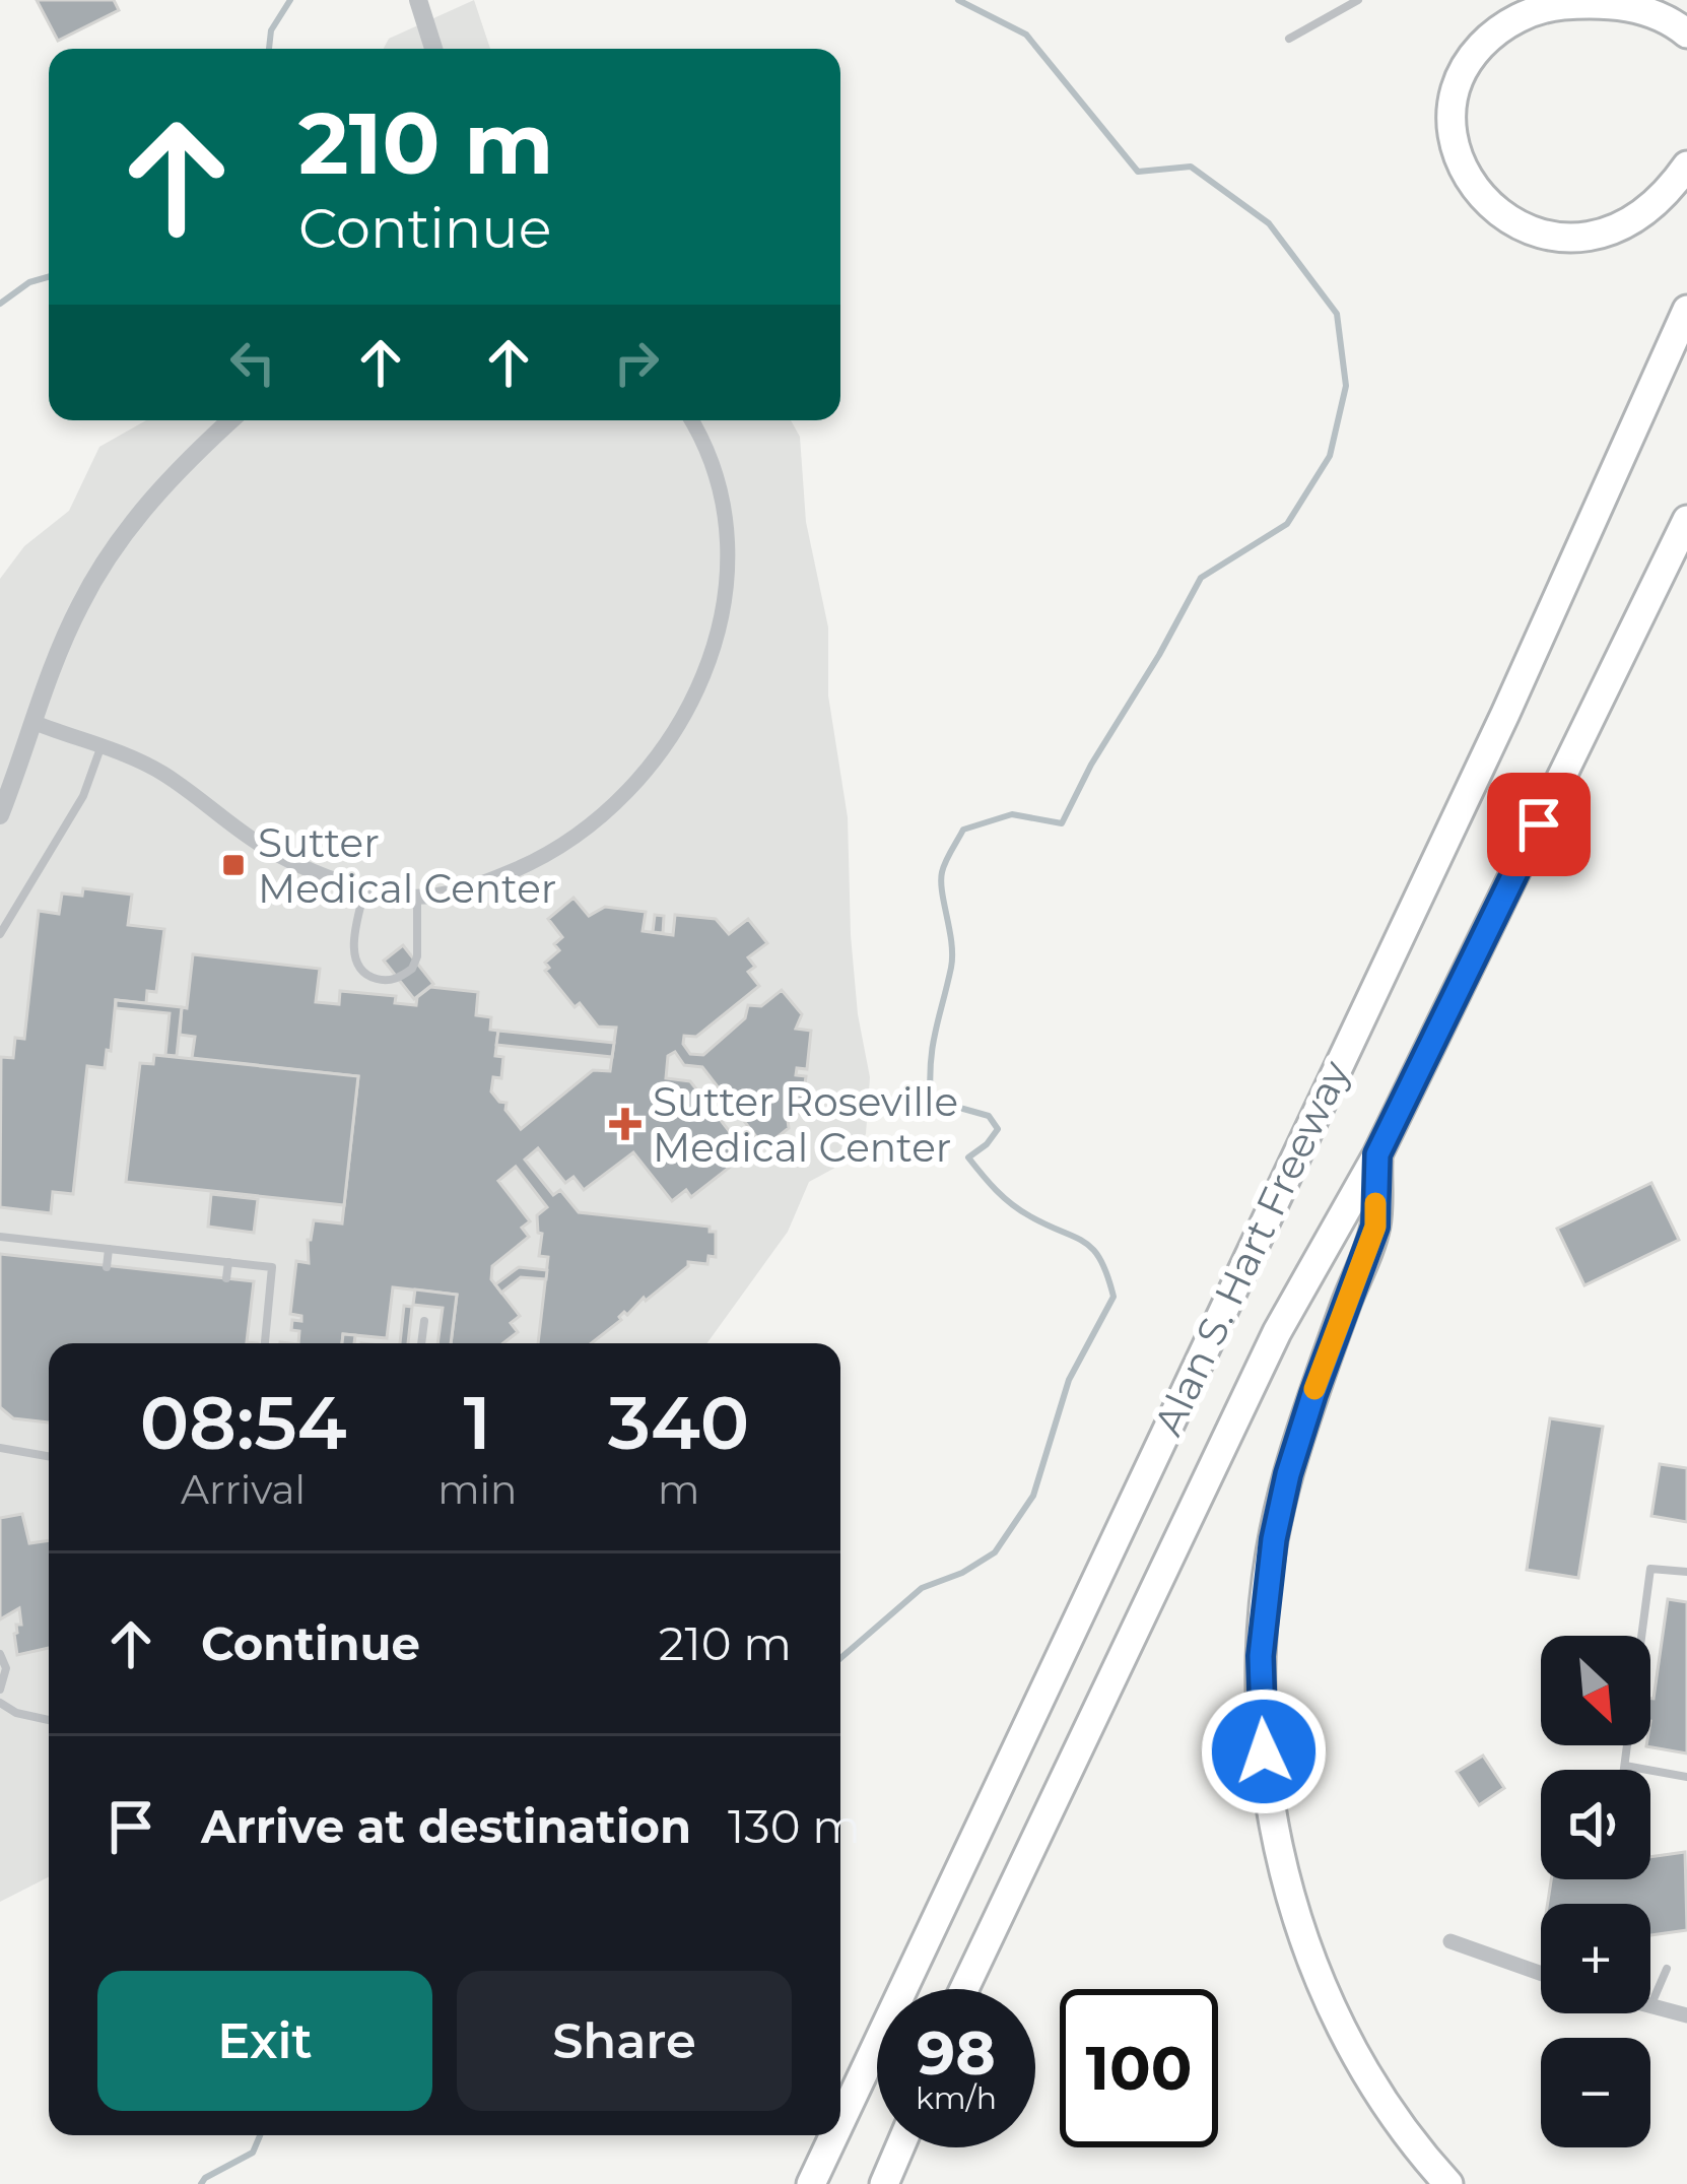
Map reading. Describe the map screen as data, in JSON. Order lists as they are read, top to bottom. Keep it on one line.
{"streets":{"highway":["Alan S. Hart Freeway"]},"places":{"transit":["Sutter Medical Center"],"health":["Sutter Roseville Medical Center"]},"north":"bottom right","page":{"turn":["210 m","Continue"],"eta":["08:54","Arrival","1","min","340","m"],"list":[{"name":"Continue","value":"210 m"},{"name":"Arrive at destination","value":"130 m"}],"map_buttons":["+","−"],"buttons":["Exit","Share"],"speed":"98 km/h","limit":"100"}}
